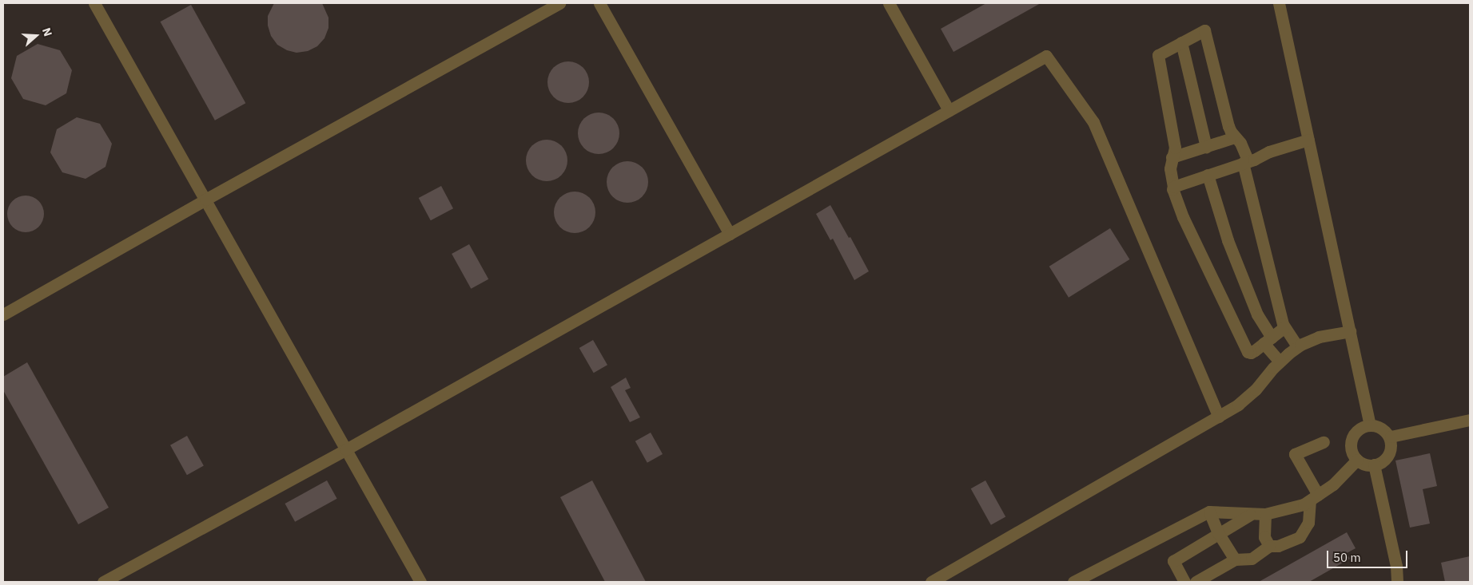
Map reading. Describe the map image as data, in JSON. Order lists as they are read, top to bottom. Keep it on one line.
{"scale_bar":"50 m","north":"right"}
